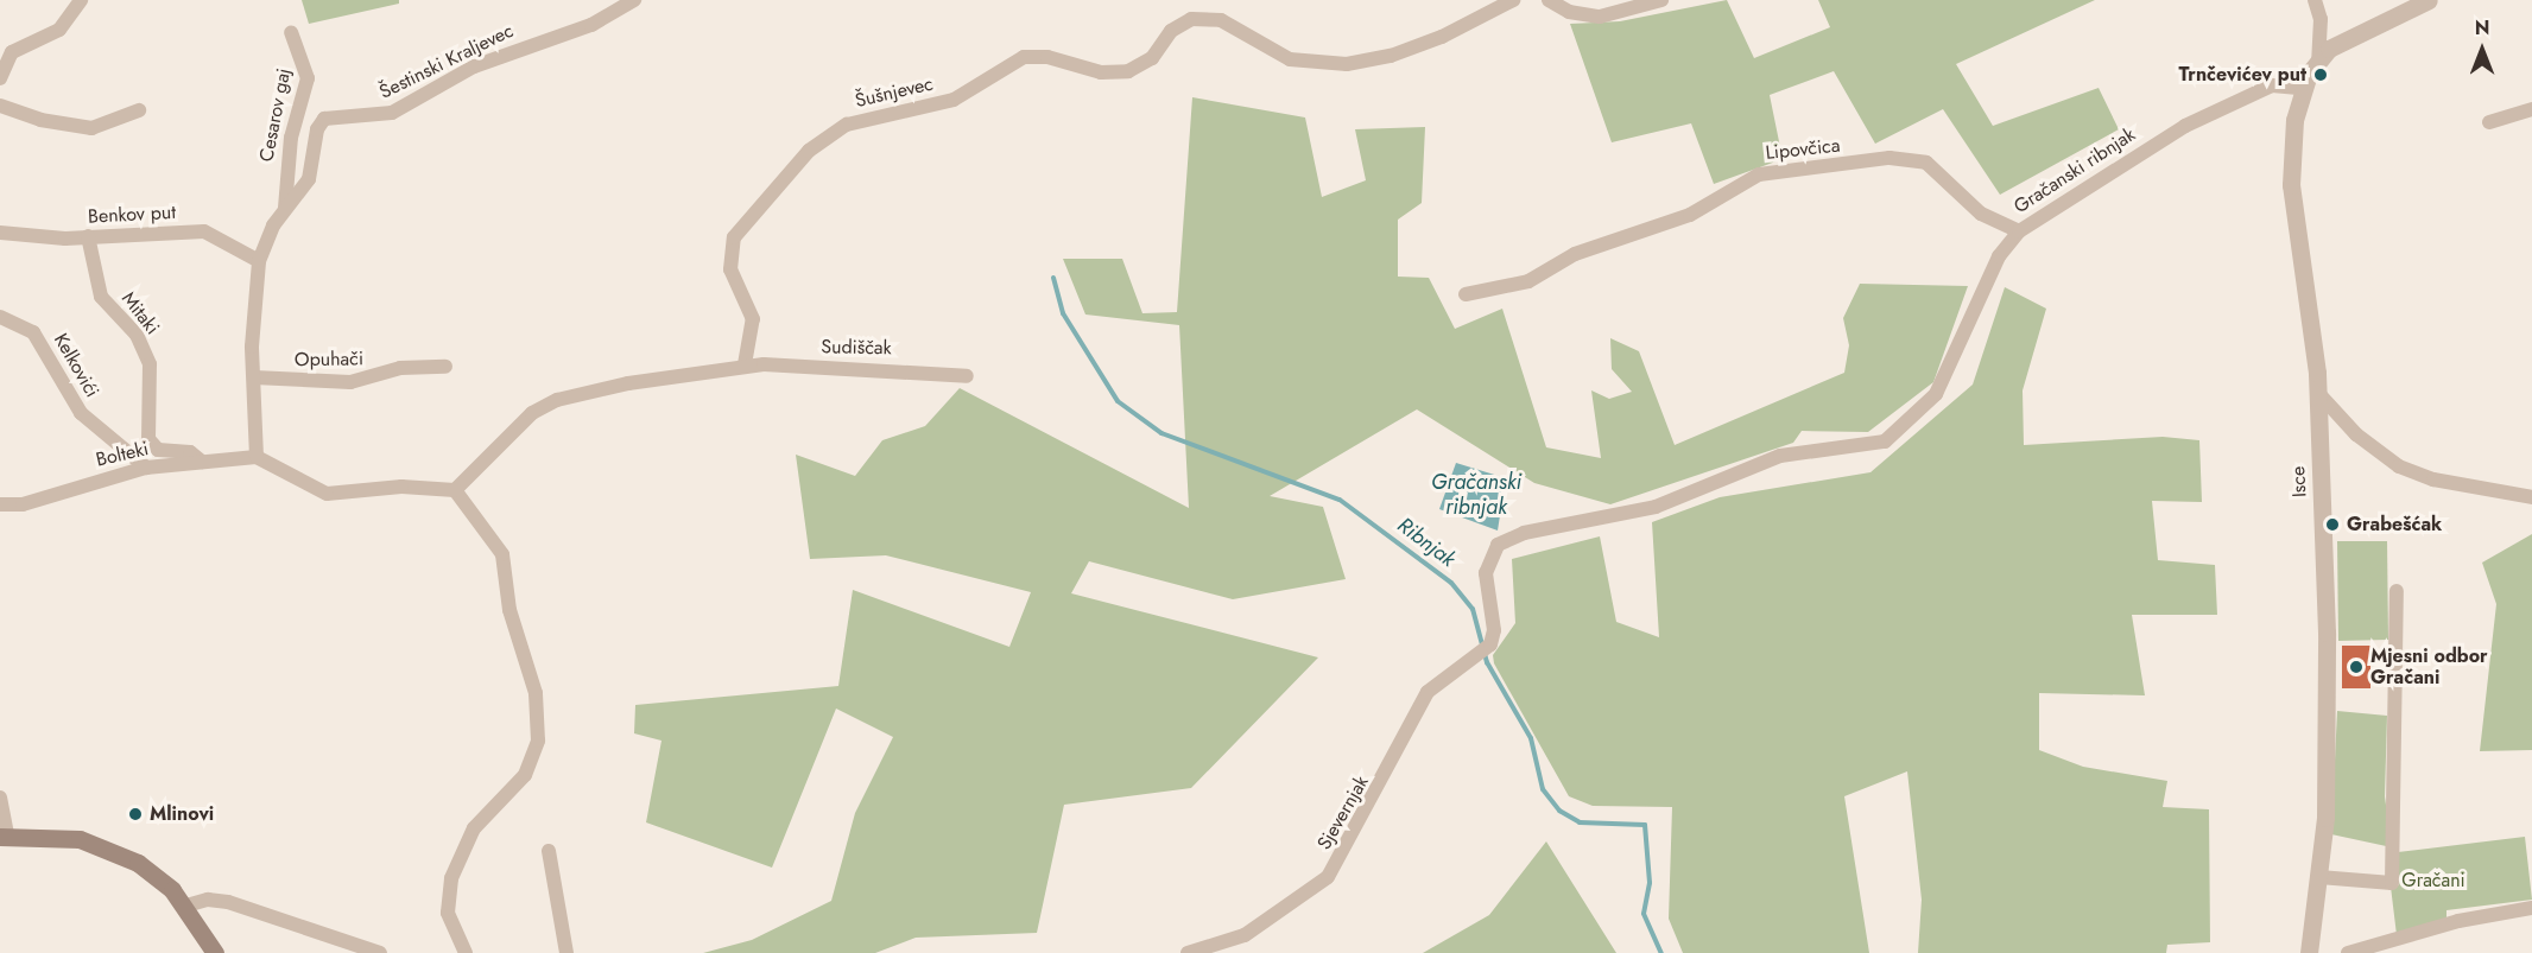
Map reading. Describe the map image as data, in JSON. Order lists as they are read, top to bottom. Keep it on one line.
{"streets":{"street":["Šestinski Kraljevec","Šušnjevec","Cesarov gaj","Lipovčica","Gračanski ribnjak","Benkov put","Mitaki","Sudiščak","Opuhači","Kelkovići","Bolteki","Isce","Sjevernjak"]},"crossings":[["Šestinski Kraljevec","Cesarov gaj"],["Šestinski Kraljevec","Benkov put"],["Šestinski Kraljevec","Opuhači"],["Šestinski Kraljevec","Bolteki"],["Šušnjevec","Sudiščak"],["Lipovčica","Gračanski ribnjak"],["Gračanski ribnjak","Isce"],["Gračanski ribnjak","Sjevernjak"],["Benkov put","Mitaki"],["Mitaki","Bolteki"],["Kelkovići","Bolteki"]],"water":["Gračanski ribnjak","Ribnjak"],"parks":["Gračani"],"places":["Trnčevićev put","Grabešćak","Mjesni odbor Gračani","Mlinovi"],"north":"top"}
